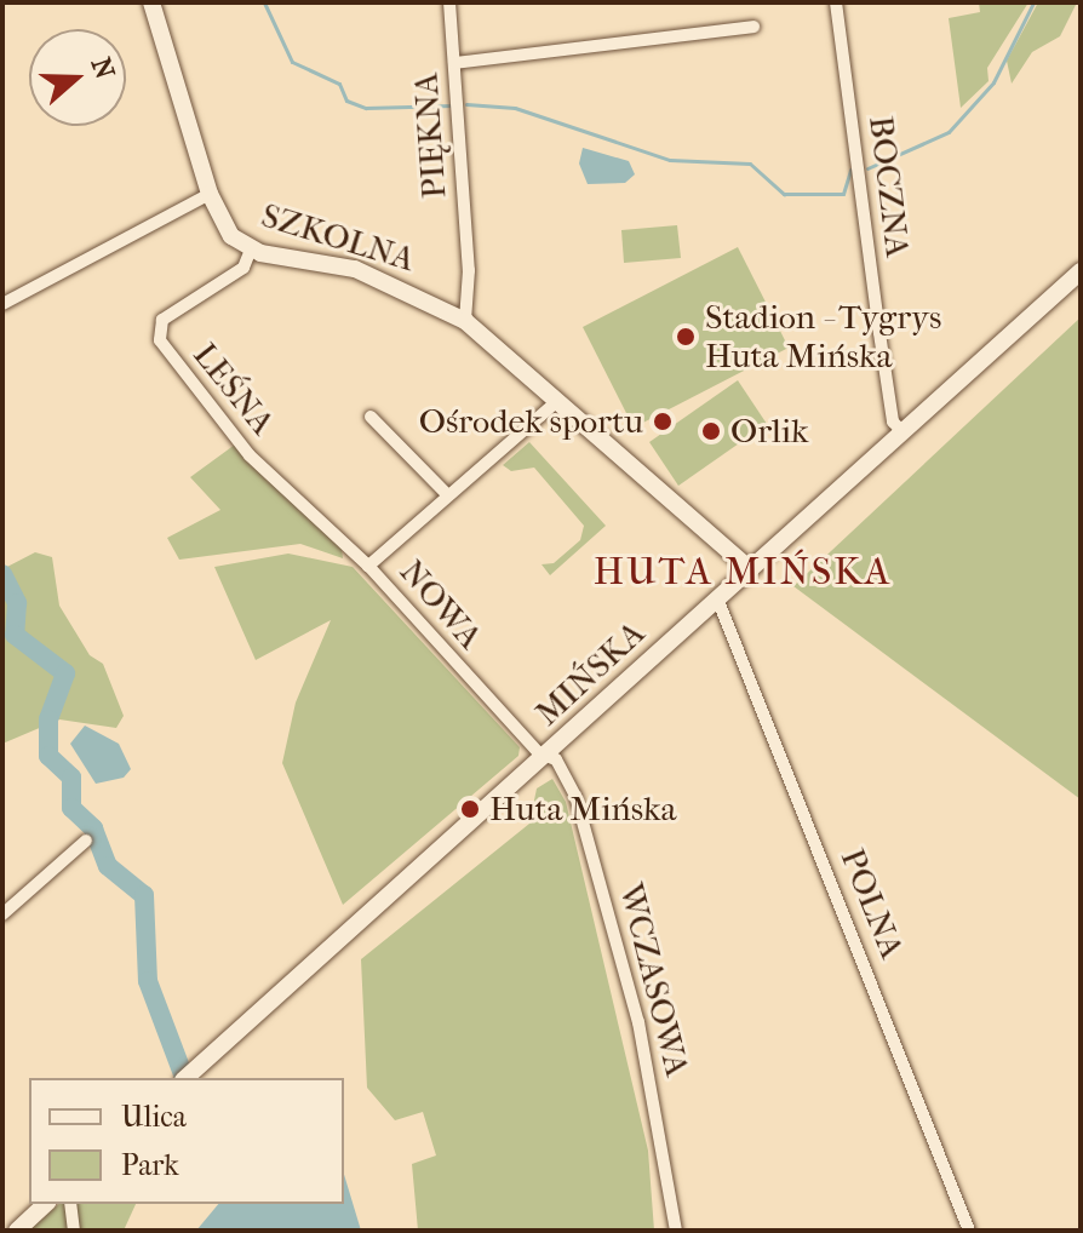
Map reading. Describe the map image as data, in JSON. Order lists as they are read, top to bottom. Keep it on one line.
{"streets":{"main road":["SZKOLNA","MIŃSKA"],"street":["PIĘKNA","BOCZNA","LEŚNA","NOWA","POLNA","WCZASOWA"]},"crossings":[["PIĘKNA","SZKOLNA"],["BOCZNA","MIŃSKA"],["SZKOLNA","LEŚNA"],["SZKOLNA","NOWA"],["SZKOLNA","MIŃSKA"],["LEŚNA","NOWA"],["NOWA","MIŃSKA"],["NOWA","WCZASOWA"],["MIŃSKA","POLNA"],["MIŃSKA","WCZASOWA"]],"districts":["HUTA MIŃSKA"],"places":["Stadion - Tygrys Huta Mińska","Ośrodek sportu","Orlik","Huta Mińska"],"legend":["Ulica","Park"],"north":"right"}
